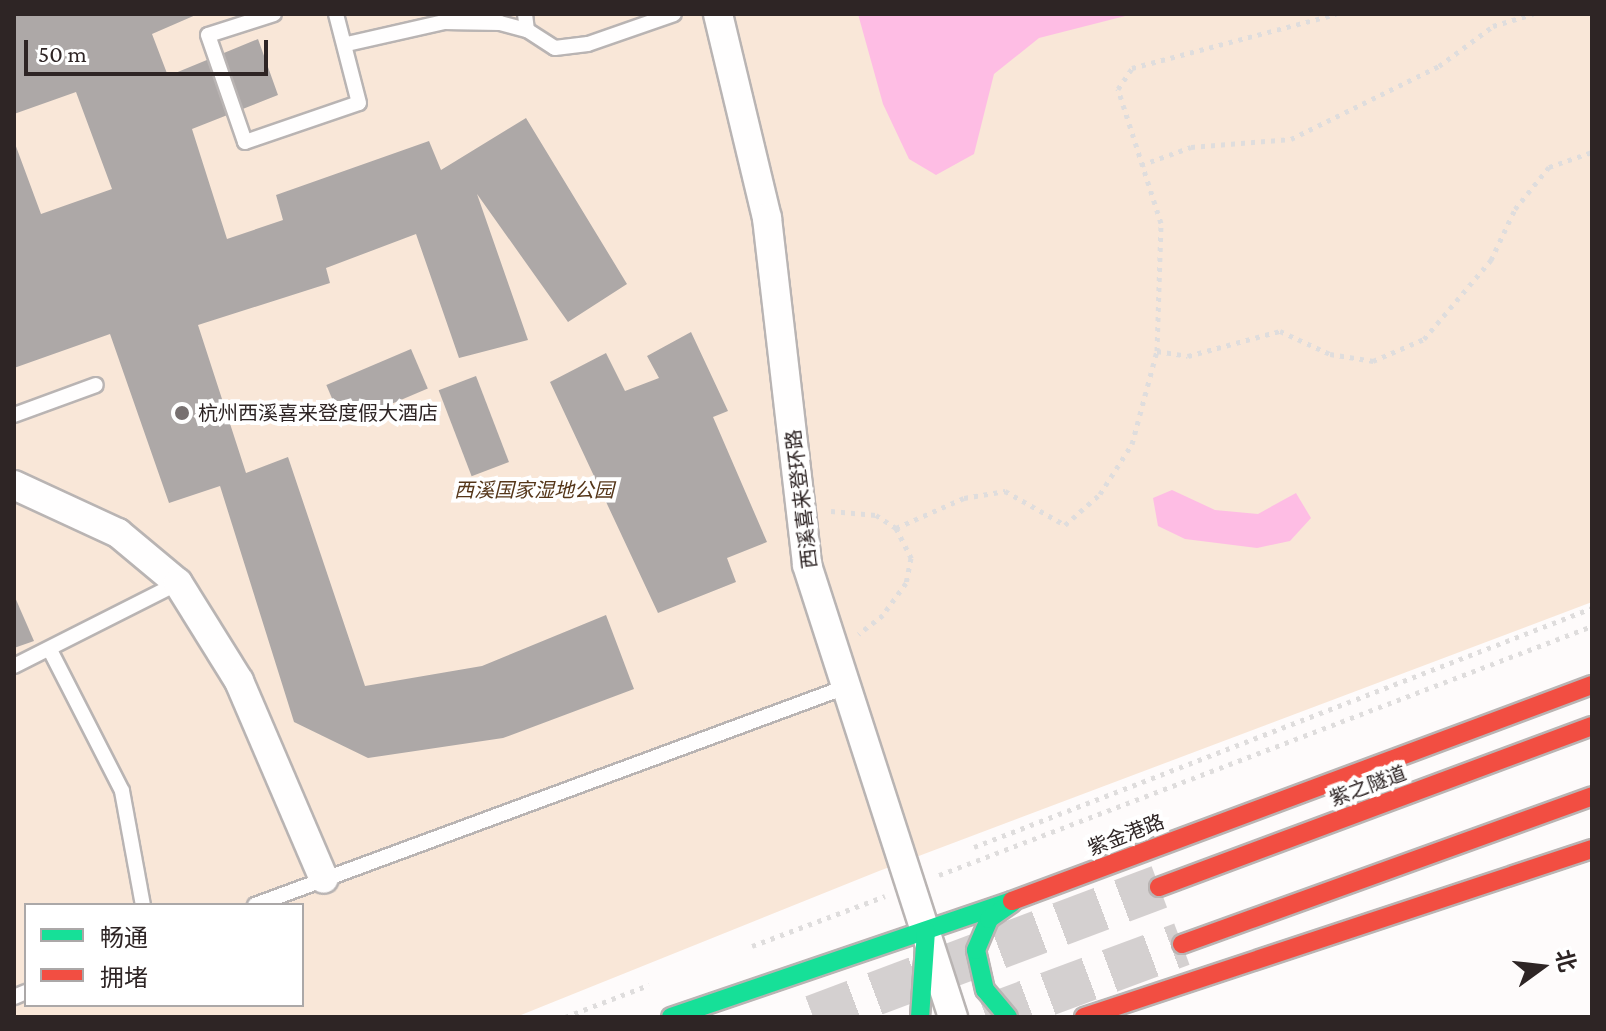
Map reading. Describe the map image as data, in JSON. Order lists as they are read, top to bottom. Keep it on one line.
{"streets":{"main road":["紫之隧道","紫金港路"],"street":["西溪喜来登环路"]},"crossings":[["西溪喜来登环路","紫金港路"]],"parks":["西溪国家湿地公园"],"places":["杭州西溪喜来登度假大酒店"],"legend":["畅通","拥堵"],"scale_bar":"50 m","north":"right"}
